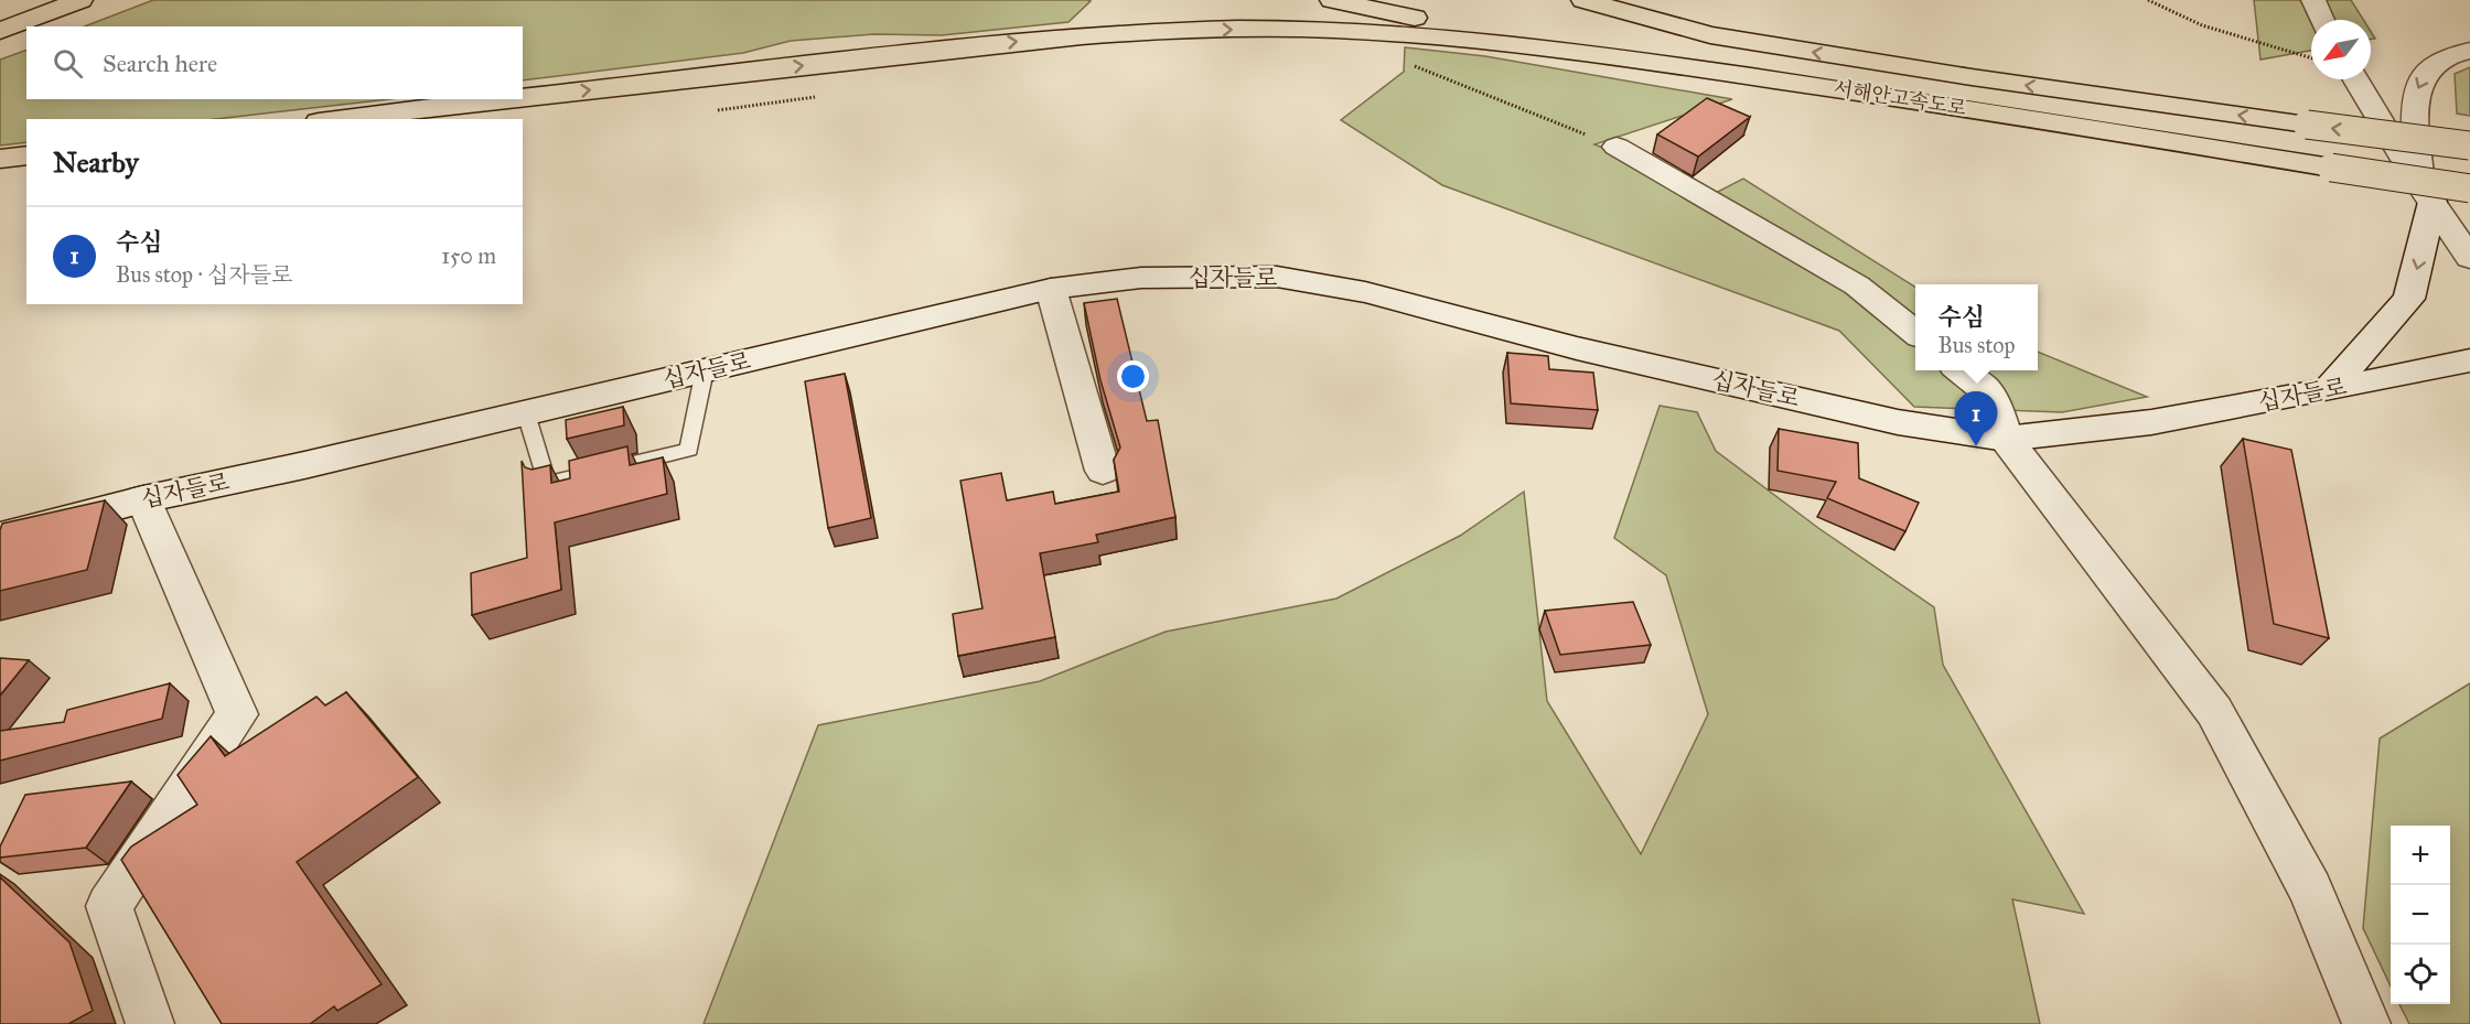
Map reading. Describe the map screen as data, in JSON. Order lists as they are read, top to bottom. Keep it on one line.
{"streets":{"highway":["서해안고속도로"],"main road":["십자들로"]},"north":"bottom left","page":{"search":"Search here","heading":"Nearby","list":[{"mark":"1","name":"수심","note":"Bus stop · 십자들로","value":"150 m"}],"popup":["수심","Bus stop"],"pins":"1","map_buttons":["+","−"]}}
